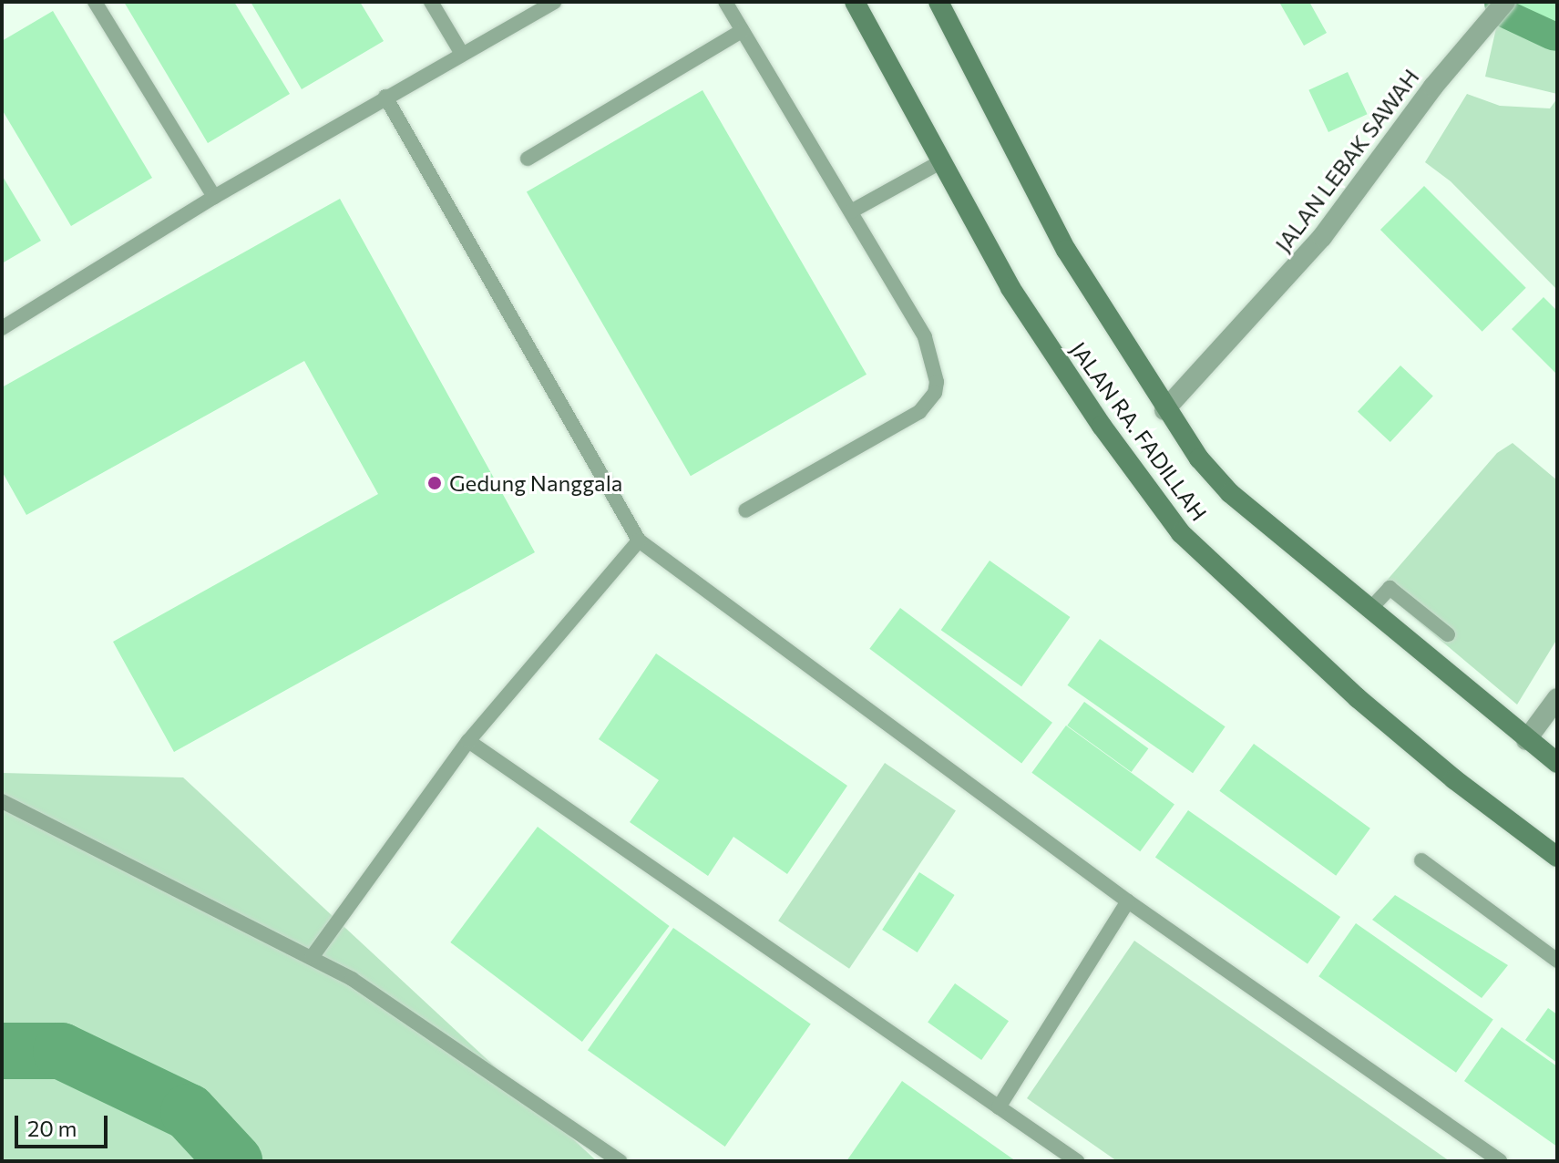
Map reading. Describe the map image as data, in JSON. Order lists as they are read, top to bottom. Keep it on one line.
{"streets":{"main road":["JALAN RA. FADILLAH"],"street":["JALAN LEBAK SAWAH"]},"crossings":[["JALAN LEBAK SAWAH","JALAN RA. FADILLAH"]],"places":["Gedung Nanggala"],"scale_bar":"20 m"}
